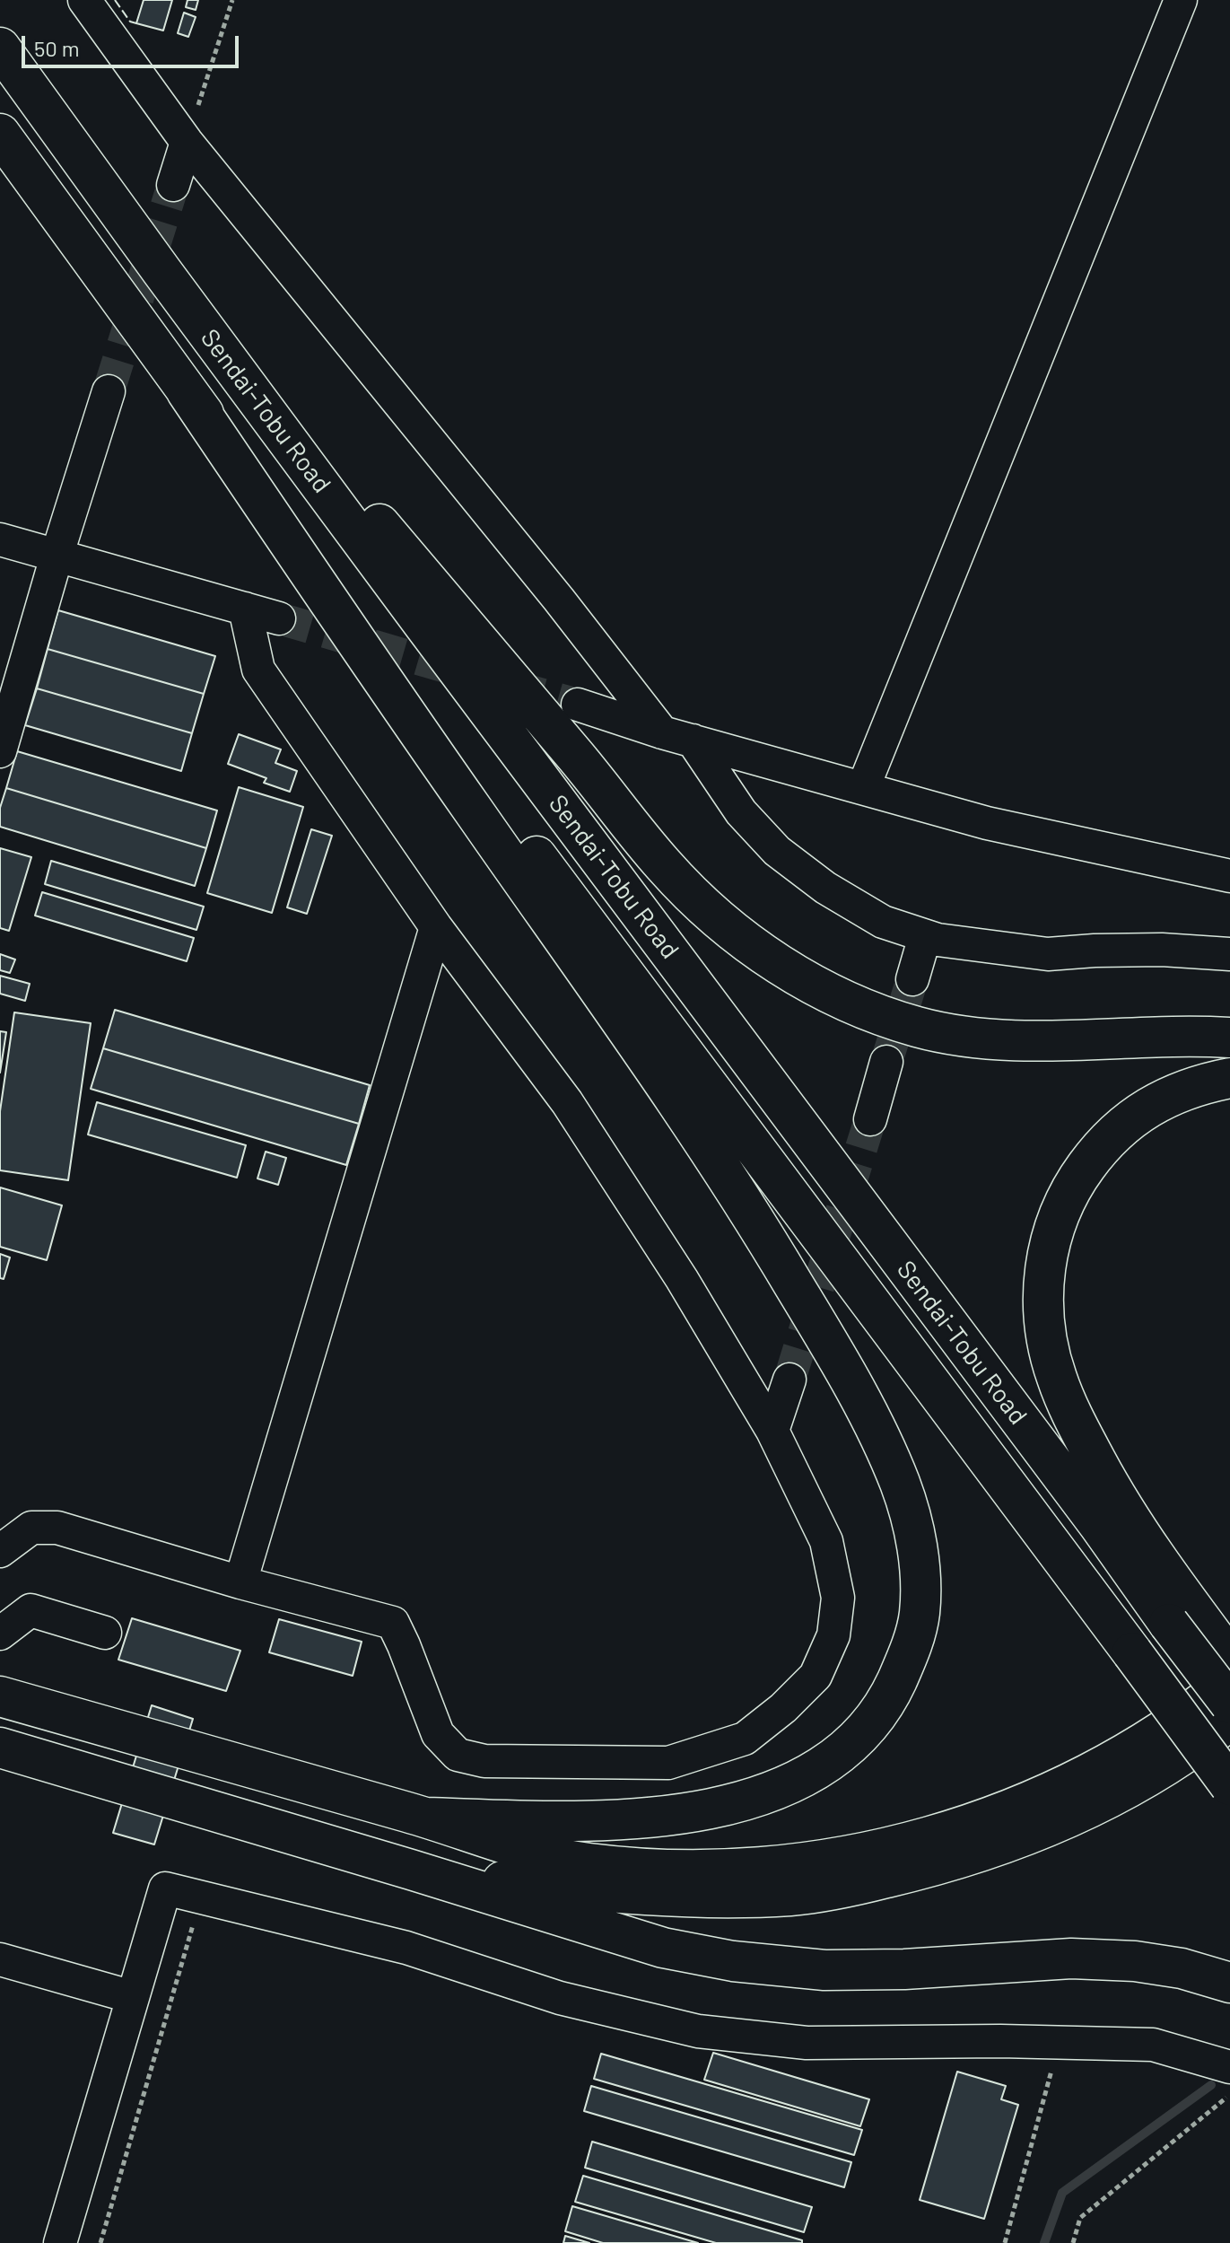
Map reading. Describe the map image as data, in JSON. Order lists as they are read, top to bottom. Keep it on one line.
{"streets":{"highway":["Sendai-Tobu Road"]},"scale_bar":"50 m"}
